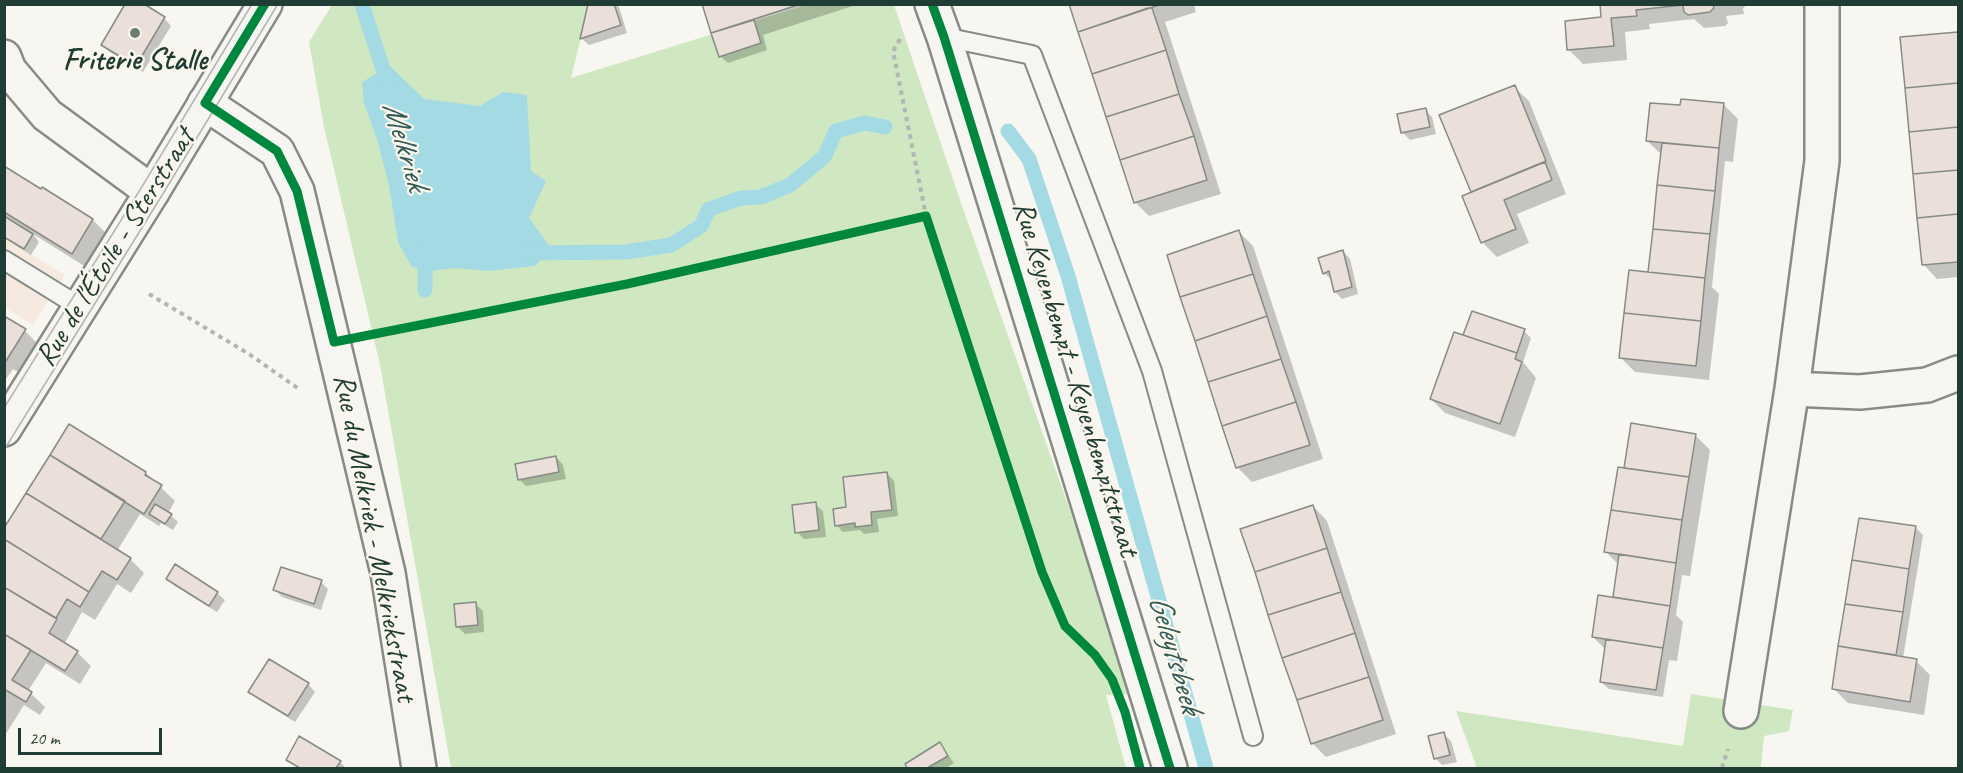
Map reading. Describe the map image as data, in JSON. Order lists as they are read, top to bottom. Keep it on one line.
{"streets":{"street":["Rue de l'Étoile - Sterstraat","Rue Keyenbempt - Keyenbemptstraat","Rue du Melkriek - Melkriekstraat"]},"crossings":[["Rue de l'Étoile - Sterstraat","Rue du Melkriek - Melkriekstraat"]],"water":["Melkriek","Geleytsbeek"],"places":["Friterie Stalle"],"scale_bar":"20 m"}
